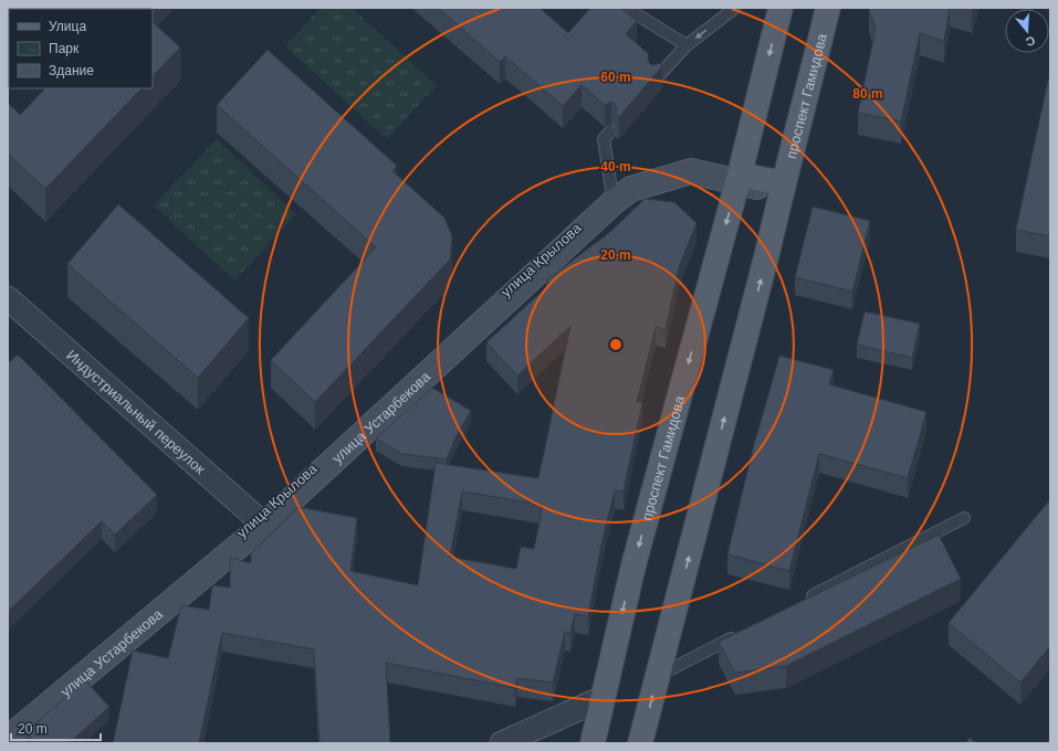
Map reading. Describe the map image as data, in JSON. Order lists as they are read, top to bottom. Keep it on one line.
{"streets":{"main road":["проспект Гамидова","улица Крылова","улица Устарбекова"],"street":["Индустриальный переулок"]},"crossings":[["проспект Гамидова","улица Крылова"],["улица Крылова","Индустриальный переулок"],["улица Крылова","улица Устарбекова"],["Индустриальный переулок","улица Устарбекова"]],"legend":["Улица","Парк","Здание"],"scale_bar":"20 m","north":"bottom","rings":["60 m","80 m","40 m","20 m"]}
